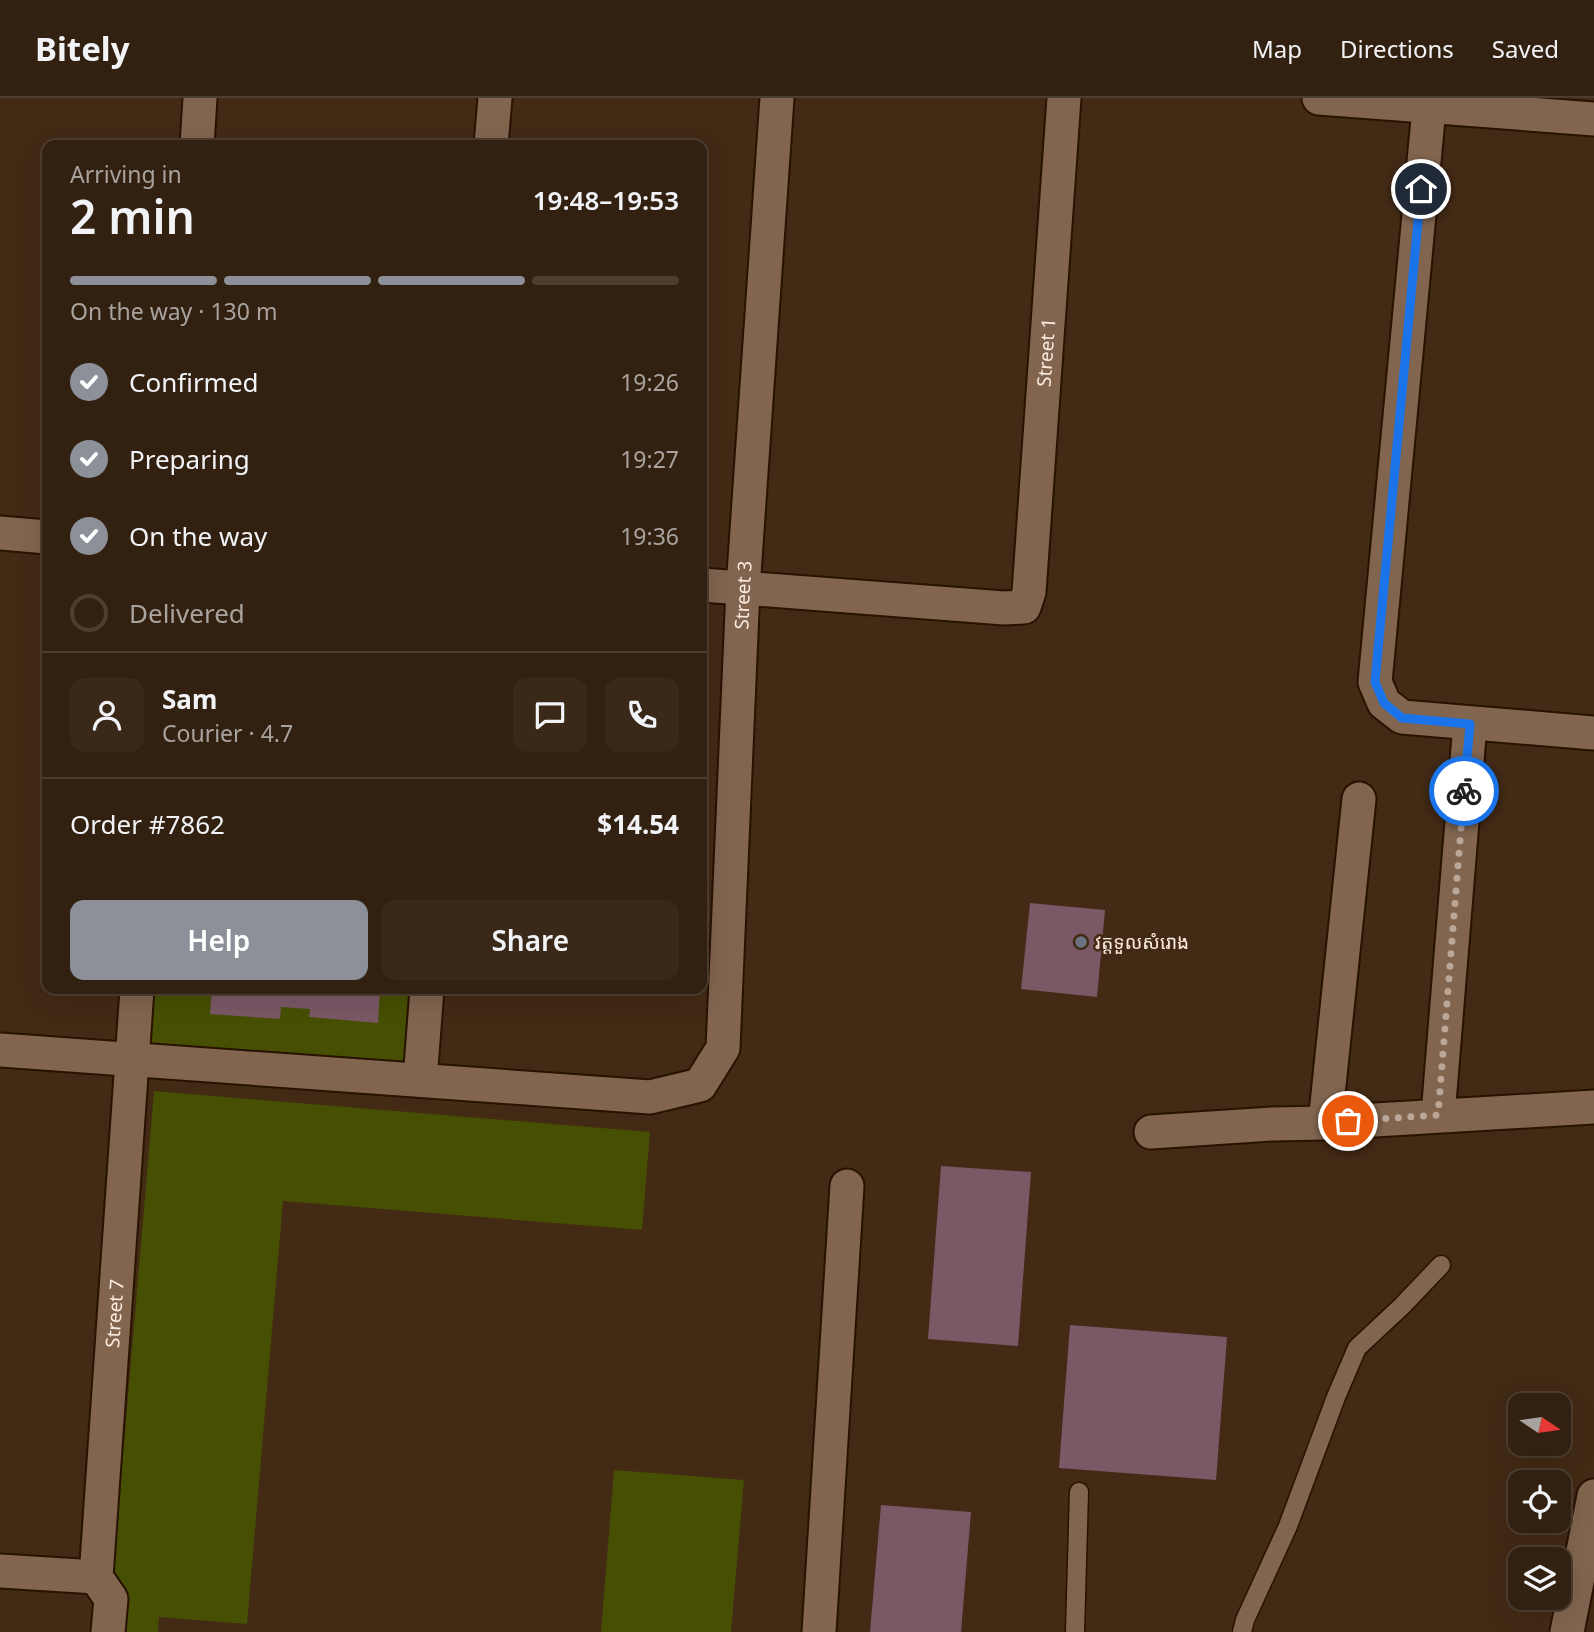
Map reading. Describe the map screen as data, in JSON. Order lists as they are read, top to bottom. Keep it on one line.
{"streets":{"street":["Street 1","Street 3","Street 7"]},"crossings":[["Street 1","Street 3"]],"places":["វត្តទួលសំរោង"],"north":"right","page":{"header":"Bitely","nav":["Map","Directions","Saved"],"heading":["2 min","Arriving in","19:48–19:53"],"panel":["Sam","Courier · 4.7","Order #7862","$14.54"],"bar":"On the way · 130 m","list":[["Confirmed","19:26"],["Preparing","19:27"],["On the way","19:36"],"Delivered"],"buttons":["Help","Share"]}}
